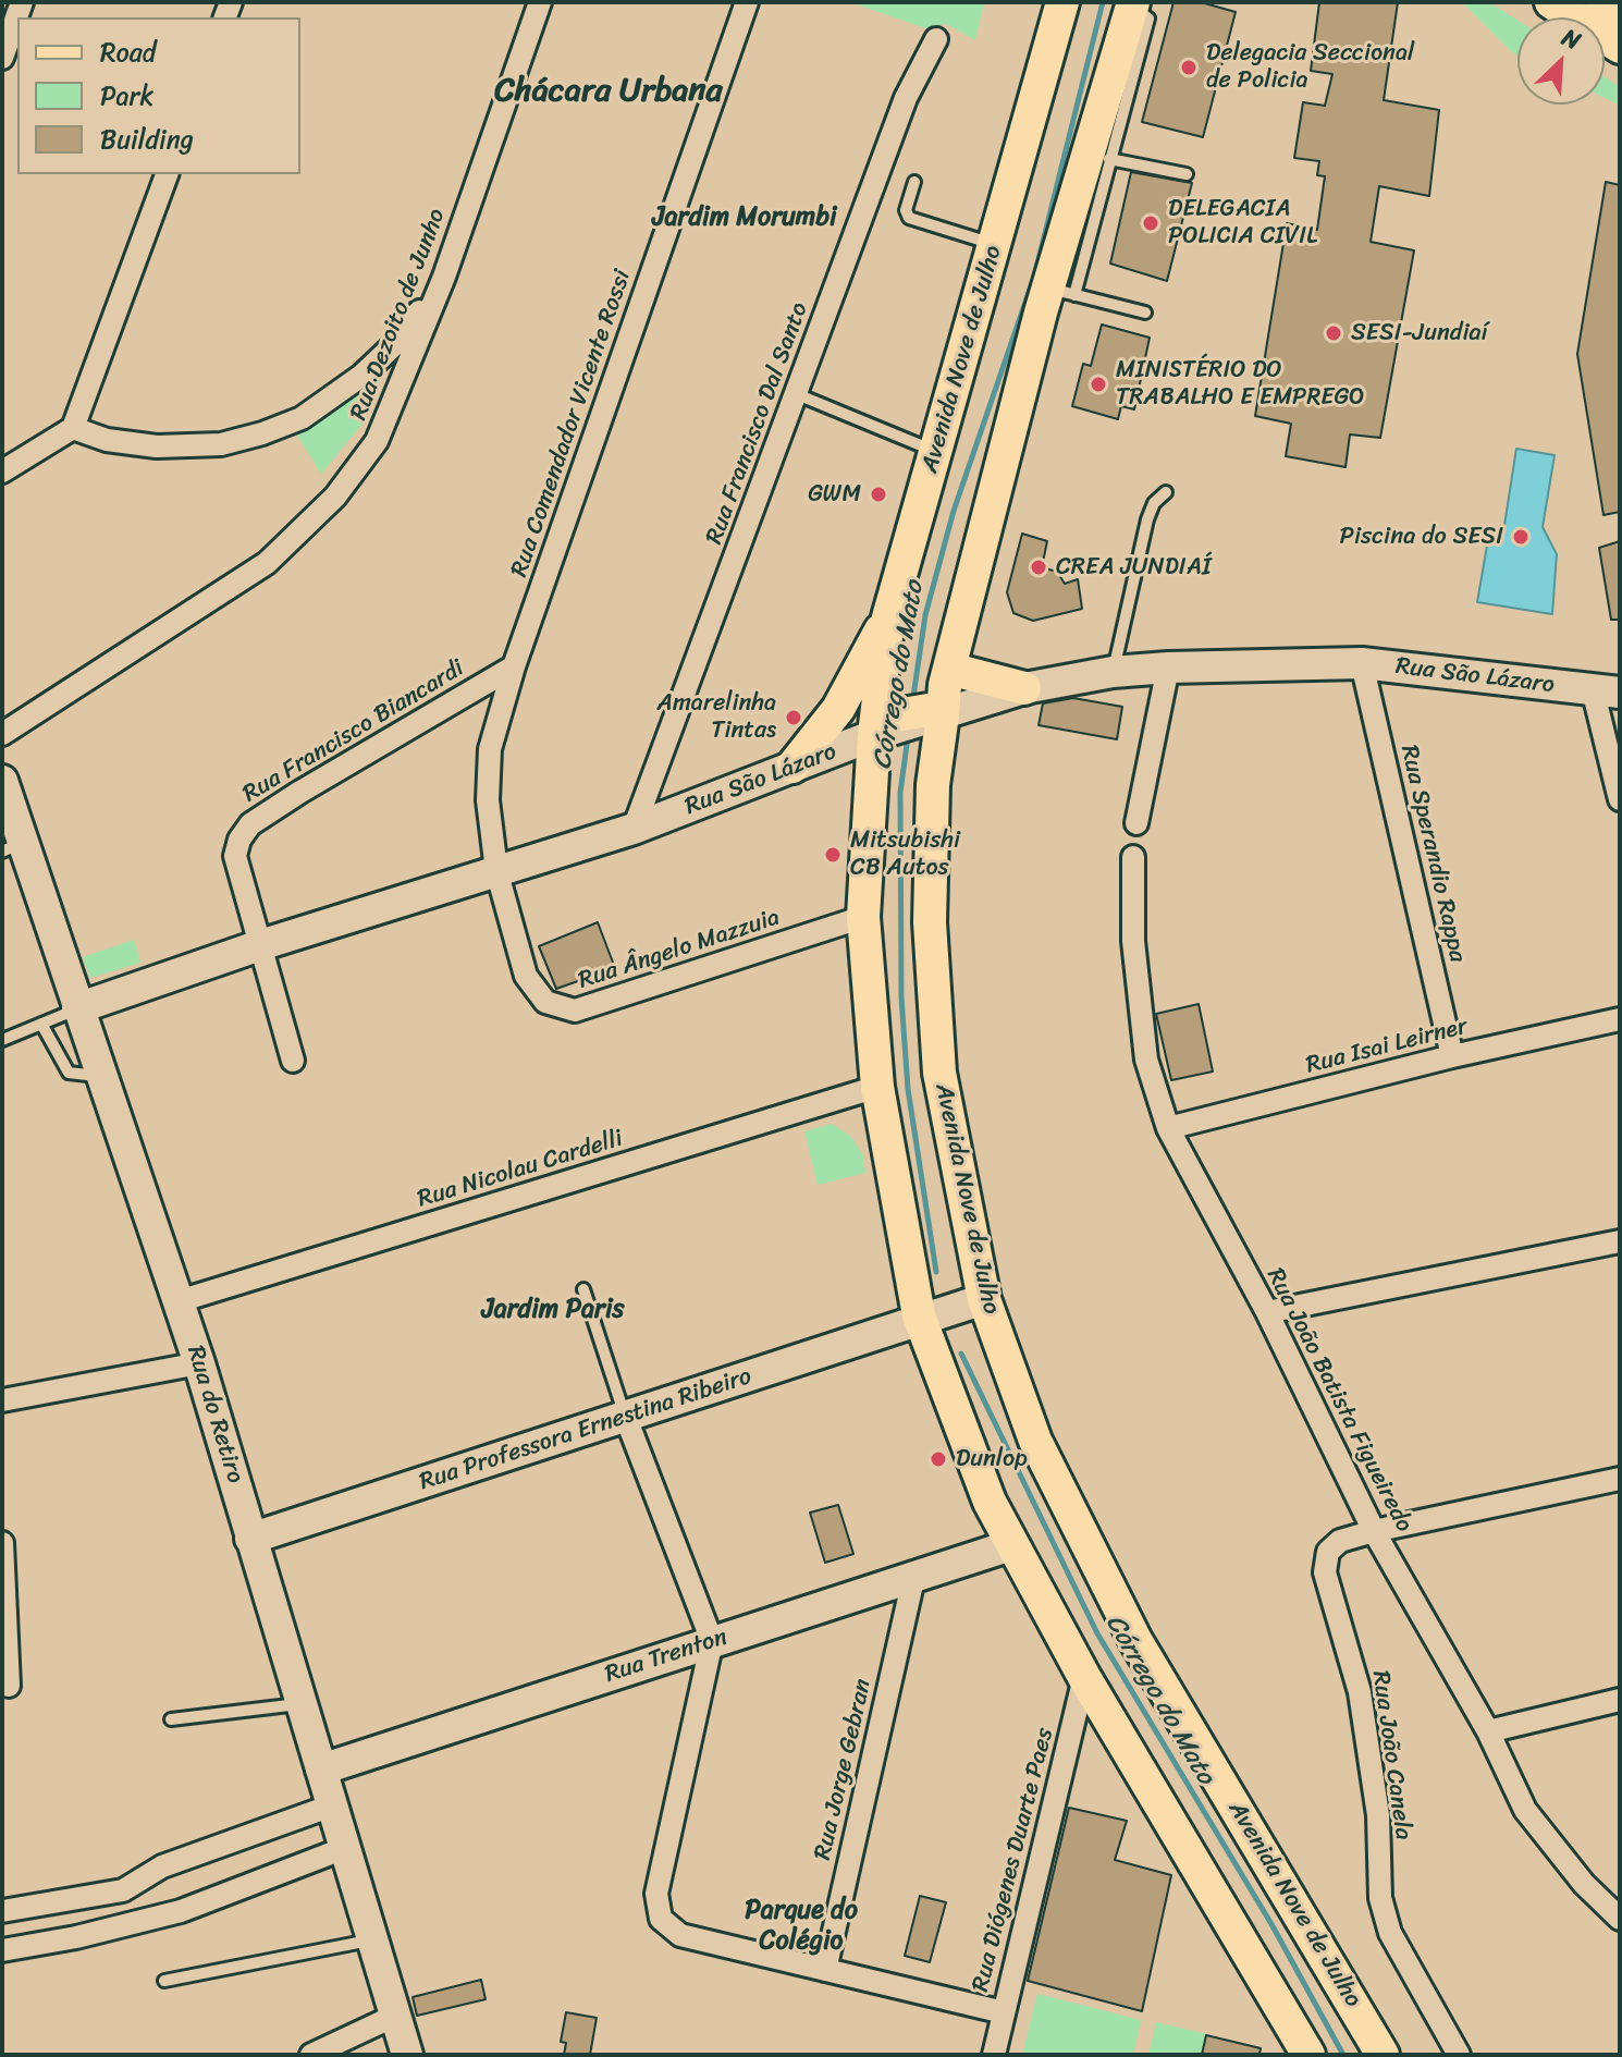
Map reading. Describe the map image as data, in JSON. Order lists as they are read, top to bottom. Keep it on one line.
{"streets":{"main road":["Avenida Nove de Julho","Rua São Lázaro","Rua do Retiro","Rua Professora Ernestina Ribeiro","Rua Trenton"],"street":["Rua Dezoito de Junho","Rua Comendador Vicente Rossi","Rua Francisco Dal Santo","Rua Francisco Biancardi","Rua Sperandio Rappa","Rua Ângelo Mazzuia","Rua Isai Leirner","Rua Nicolau Cardelli","Rua João Batista Figueiredo","Rua João Canela","Rua Jorge Gebran","Rua Diógenes Duarte Paes"]},"crossings":[["Avenida Nove de Julho","Rua São Lázaro"],["Avenida Nove de Julho","Rua Ângelo Mazzuia"],["Avenida Nove de Julho","Rua Nicolau Cardelli"],["Avenida Nove de Julho","Rua Professora Ernestina Ribeiro"],["Avenida Nove de Julho","Rua Trenton"],["Avenida Nove de Julho","Rua Diógenes Duarte Paes"],["Rua Comendador Vicente Rossi","Rua São Lázaro"],["Rua Comendador Vicente Rossi","Rua Francisco Biancardi"],["Rua Comendador Vicente Rossi","Rua Ângelo Mazzuia"],["Rua Francisco Dal Santo","Rua São Lázaro"],["Rua São Lázaro","Rua Francisco Biancardi"],["Rua São Lázaro","Rua Sperandio Rappa"],["Rua São Lázaro","Rua Ângelo Mazzuia"],["Rua São Lázaro","Rua do Retiro"],["Rua Sperandio Rappa","Rua Isai Leirner"],["Rua Isai Leirner","Rua João Batista Figueiredo"],["Rua Nicolau Cardelli","Rua do Retiro"],["Rua João Batista Figueiredo","Rua João Canela"],["Rua do Retiro","Rua Professora Ernestina Ribeiro"],["Rua do Retiro","Rua Trenton"],["Rua Trenton","Rua Jorge Gebran"]],"districts":["Chácara Urbana","Jardim Morumbi","Jardim Paris","Parque do Colégio"],"water":["Córrego do Mato"],"places":["Delegacia Seccional de Policia","DELEGACIA POLICIA CIVIL","SESI-Jundiaí","MINISTÉRIO DO TRABALHO E EMPREGO","GWM","Piscina do SESI","CREA JUNDIAÍ","Amarelinha Tintas","Mitsubishi CB Autos","Dunlop"],"legend":["Road","Park","Building"],"north":"top right"}
